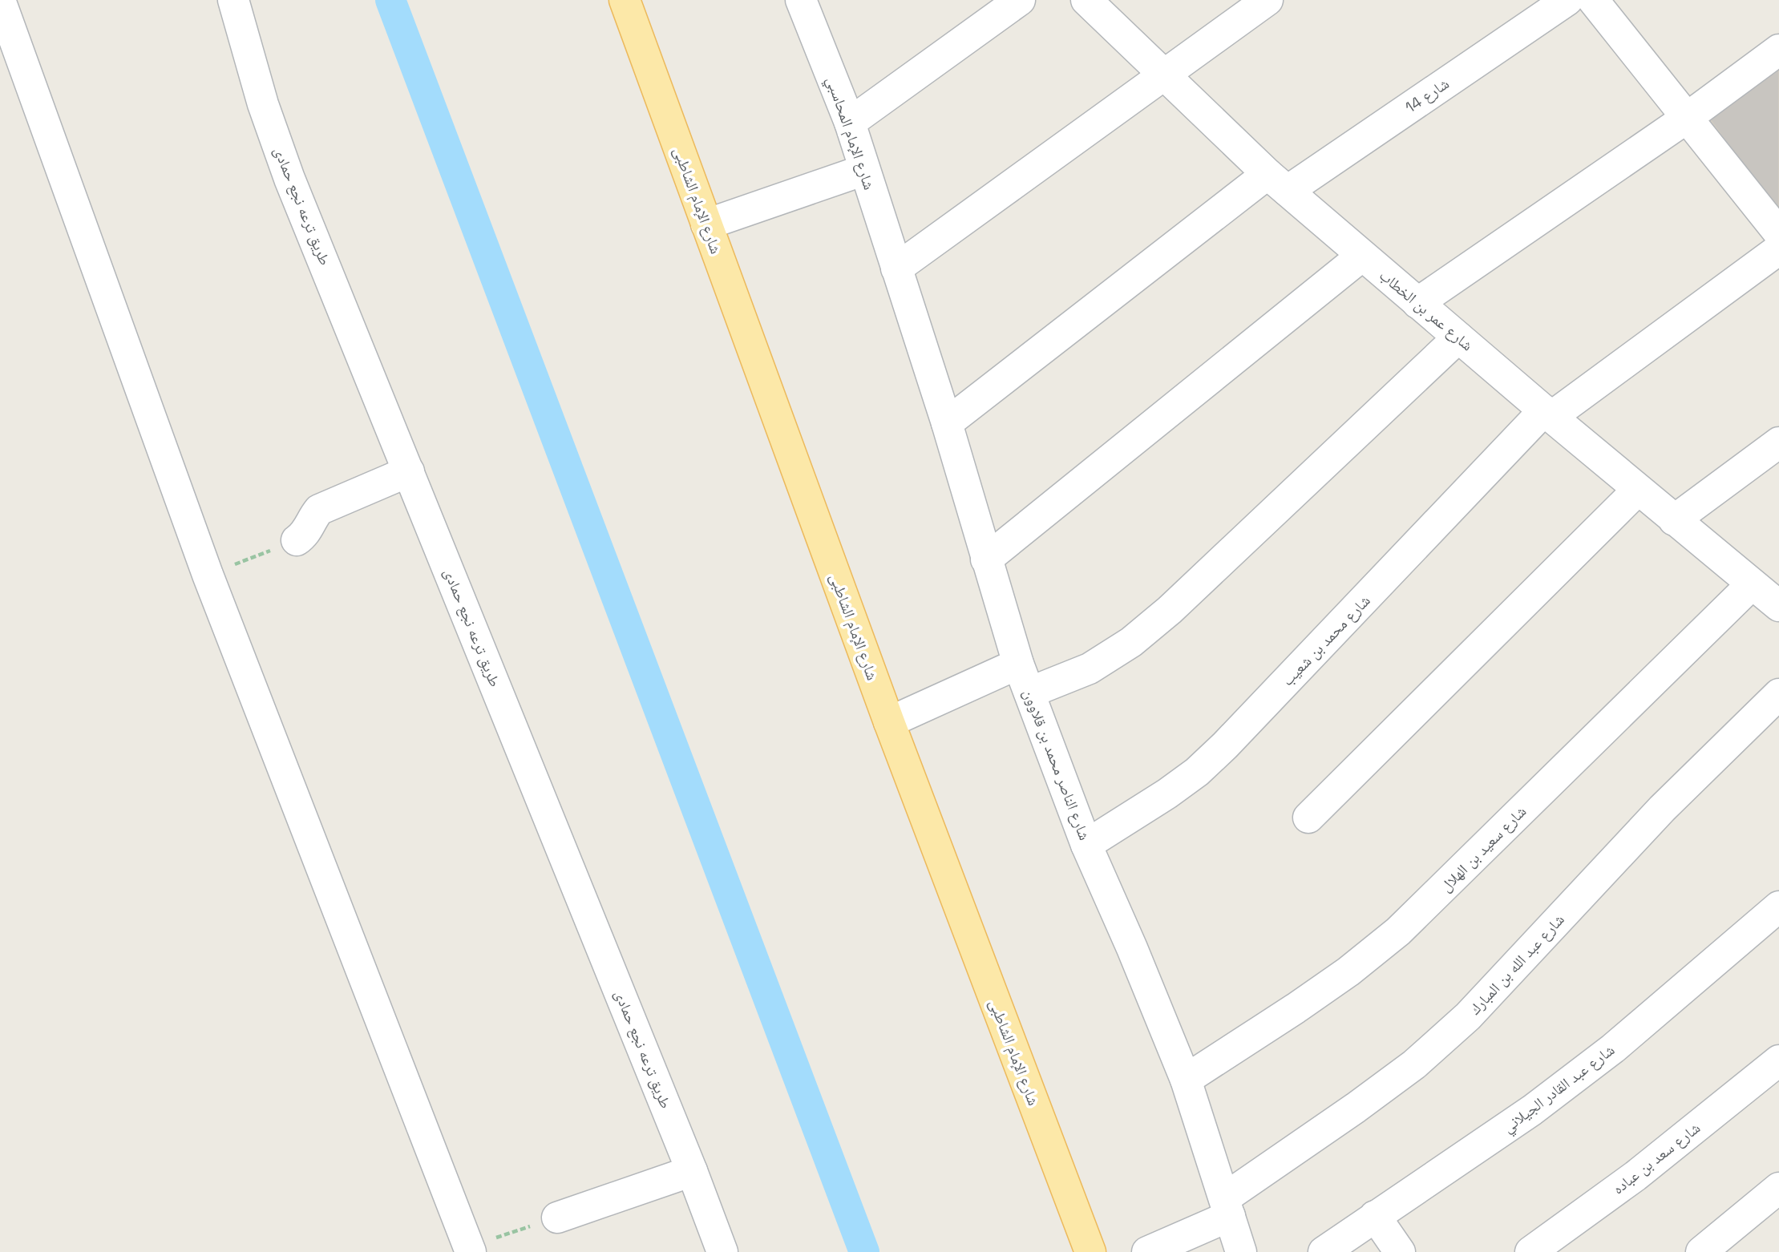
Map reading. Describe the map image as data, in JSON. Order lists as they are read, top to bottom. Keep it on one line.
{"streets":{"main road":["شارع الإمام الشاطبى"],"street":["شارع 14","شارع الإمام المحاسبي","طريق ترعه نجع حمادى","شارع عمر بن الخطاب","شارع محمد بن شعيب","شارع الناصر محمد بن قلاوون","شارع سعيد بن الهلال","شارع عبد الله بن المبارك","شارع عبد القادر الجيلاني","شارع سعد بن عباده"]},"crossings":[["شارع 14","شارع عمر بن الخطاب"],["شارع 14","شارع الناصر محمد بن قلاوون"],["شارع الإمام المحاسبي","شارع الناصر محمد بن قلاوون"],["شارع عمر بن الخطاب","شارع محمد بن شعيب"],["شارع عمر بن الخطاب","شارع سعيد بن الهلال"],["شارع محمد بن شعيب","شارع الناصر محمد بن قلاوون"],["شارع الناصر محمد بن قلاوون","شارع سعيد بن الهلال"],["شارع الناصر محمد بن قلاوون","شارع عبد الله بن المبارك"]]}
